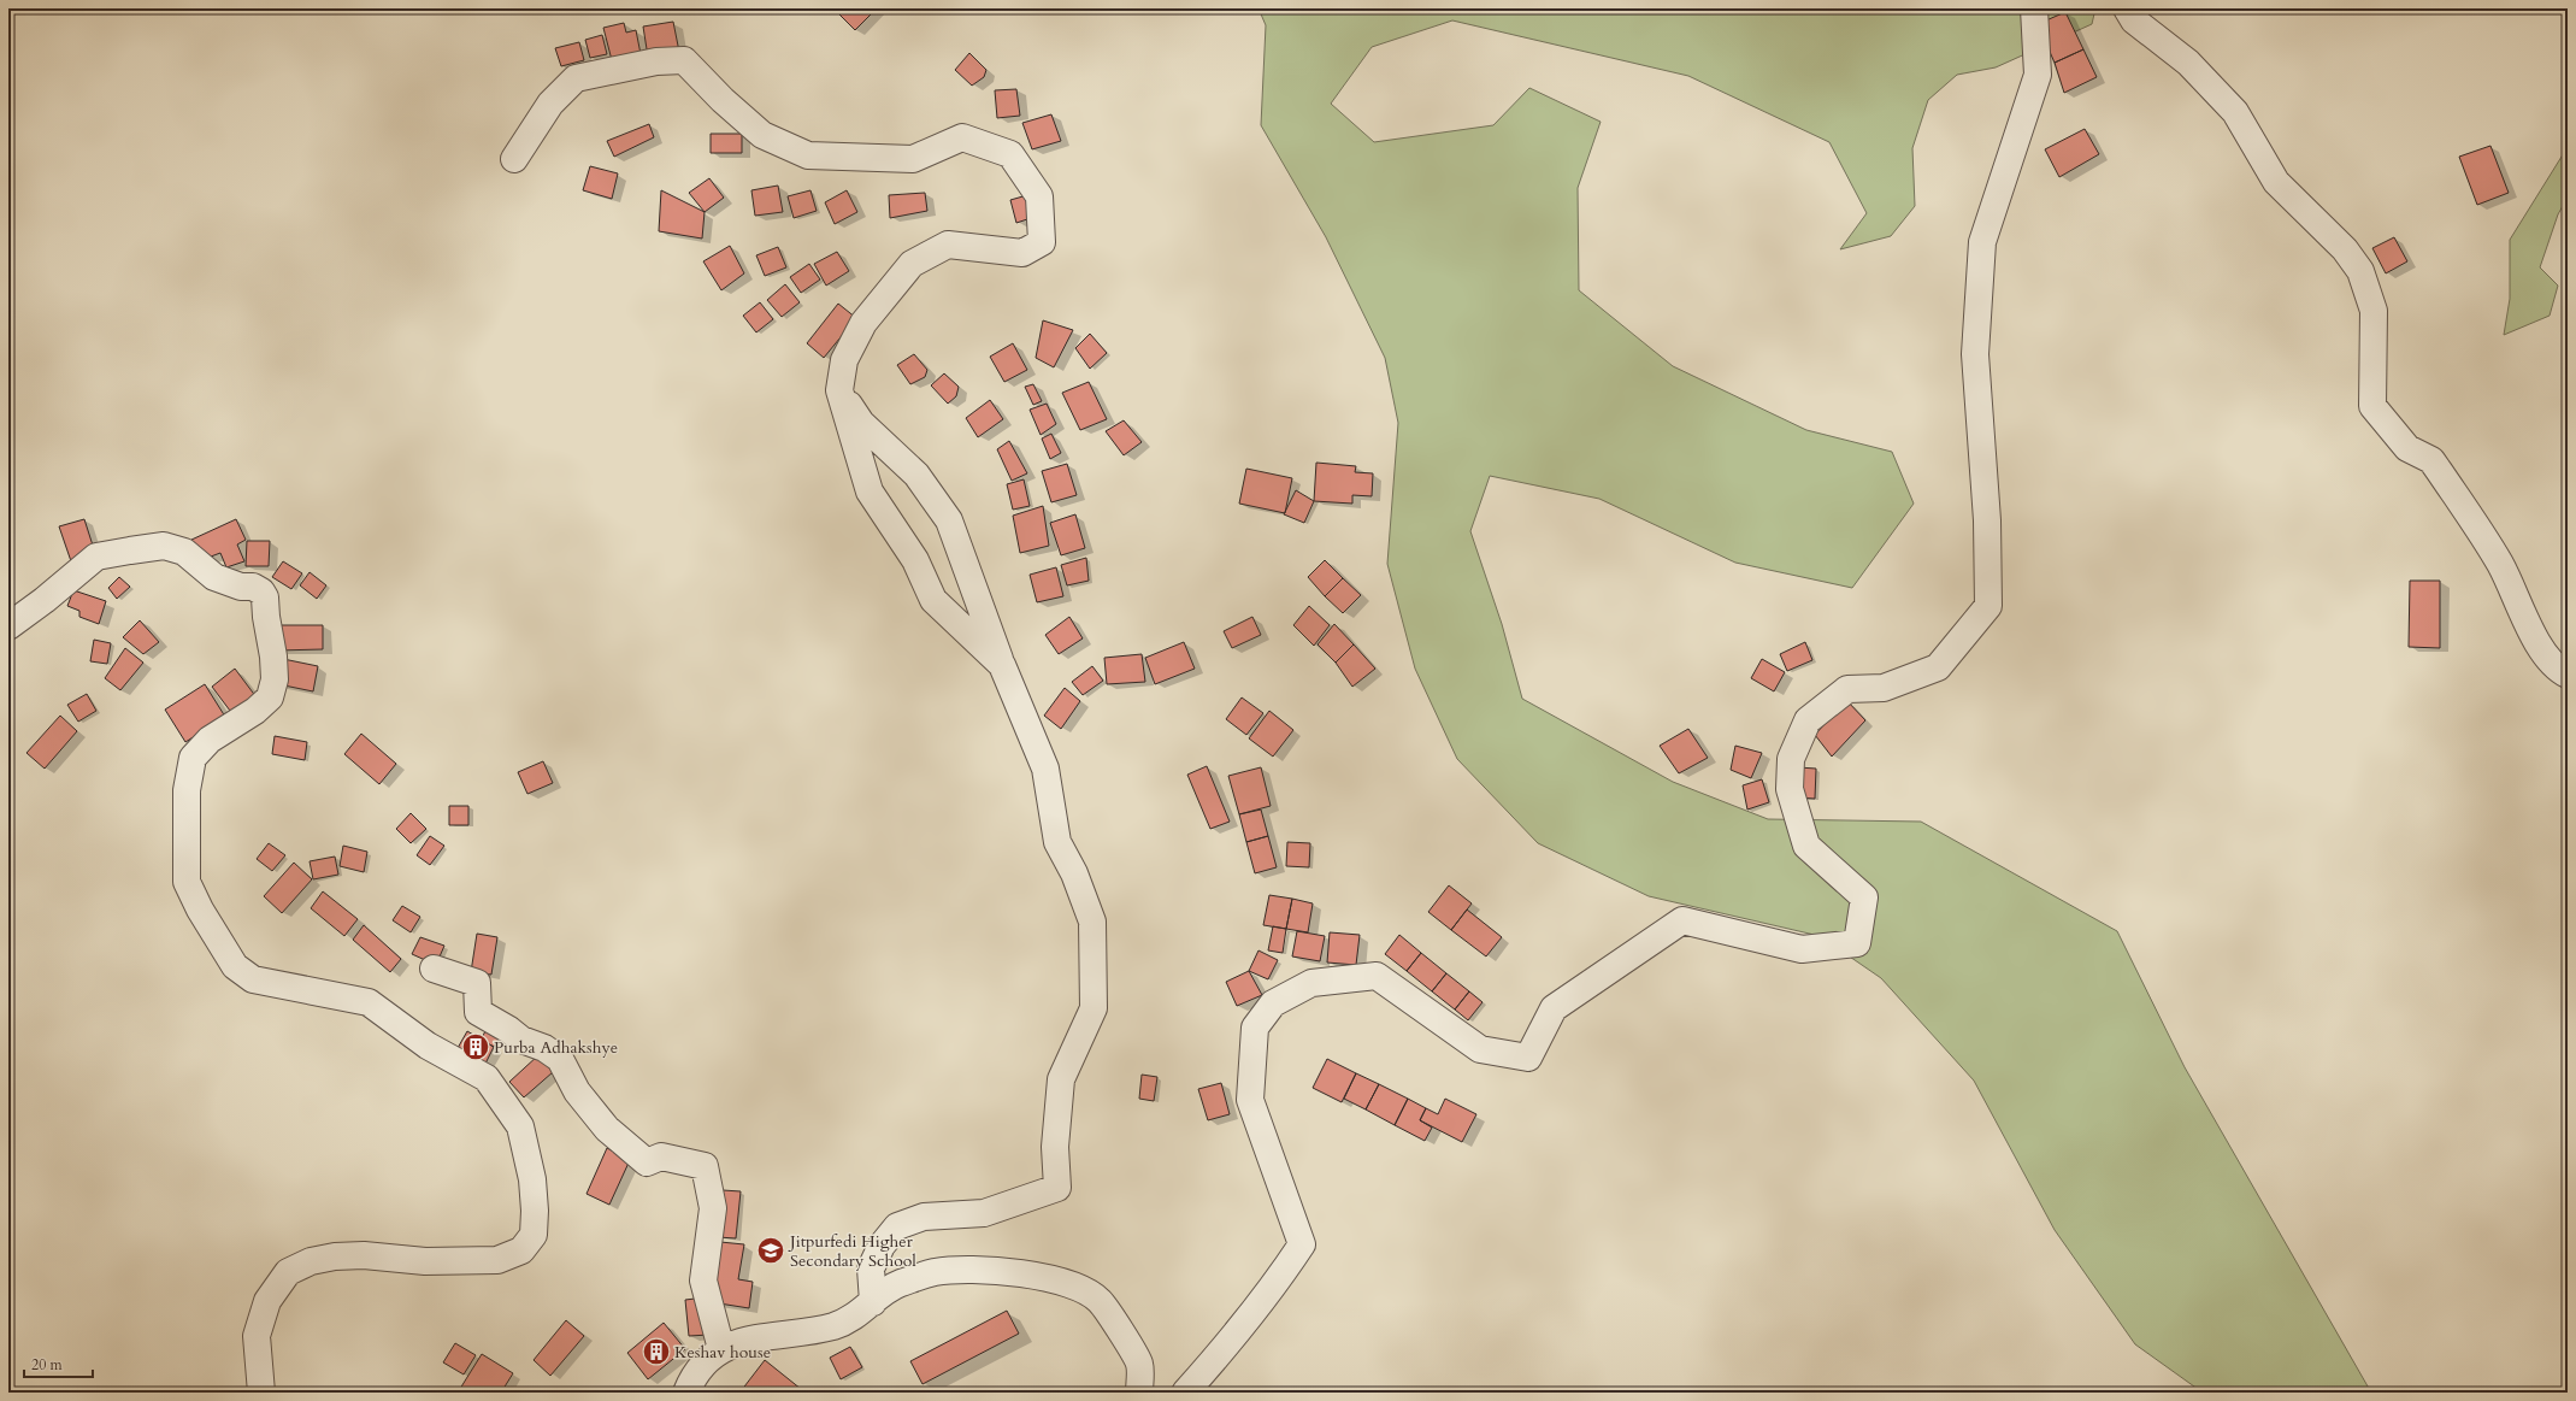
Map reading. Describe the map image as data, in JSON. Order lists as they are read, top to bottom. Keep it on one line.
{"places":{"building":["Purba Adhakshye","Keshav house"],"school or university":["Jitpurfedi Higher Secondary School"]},"scale_bar":"20 m"}
